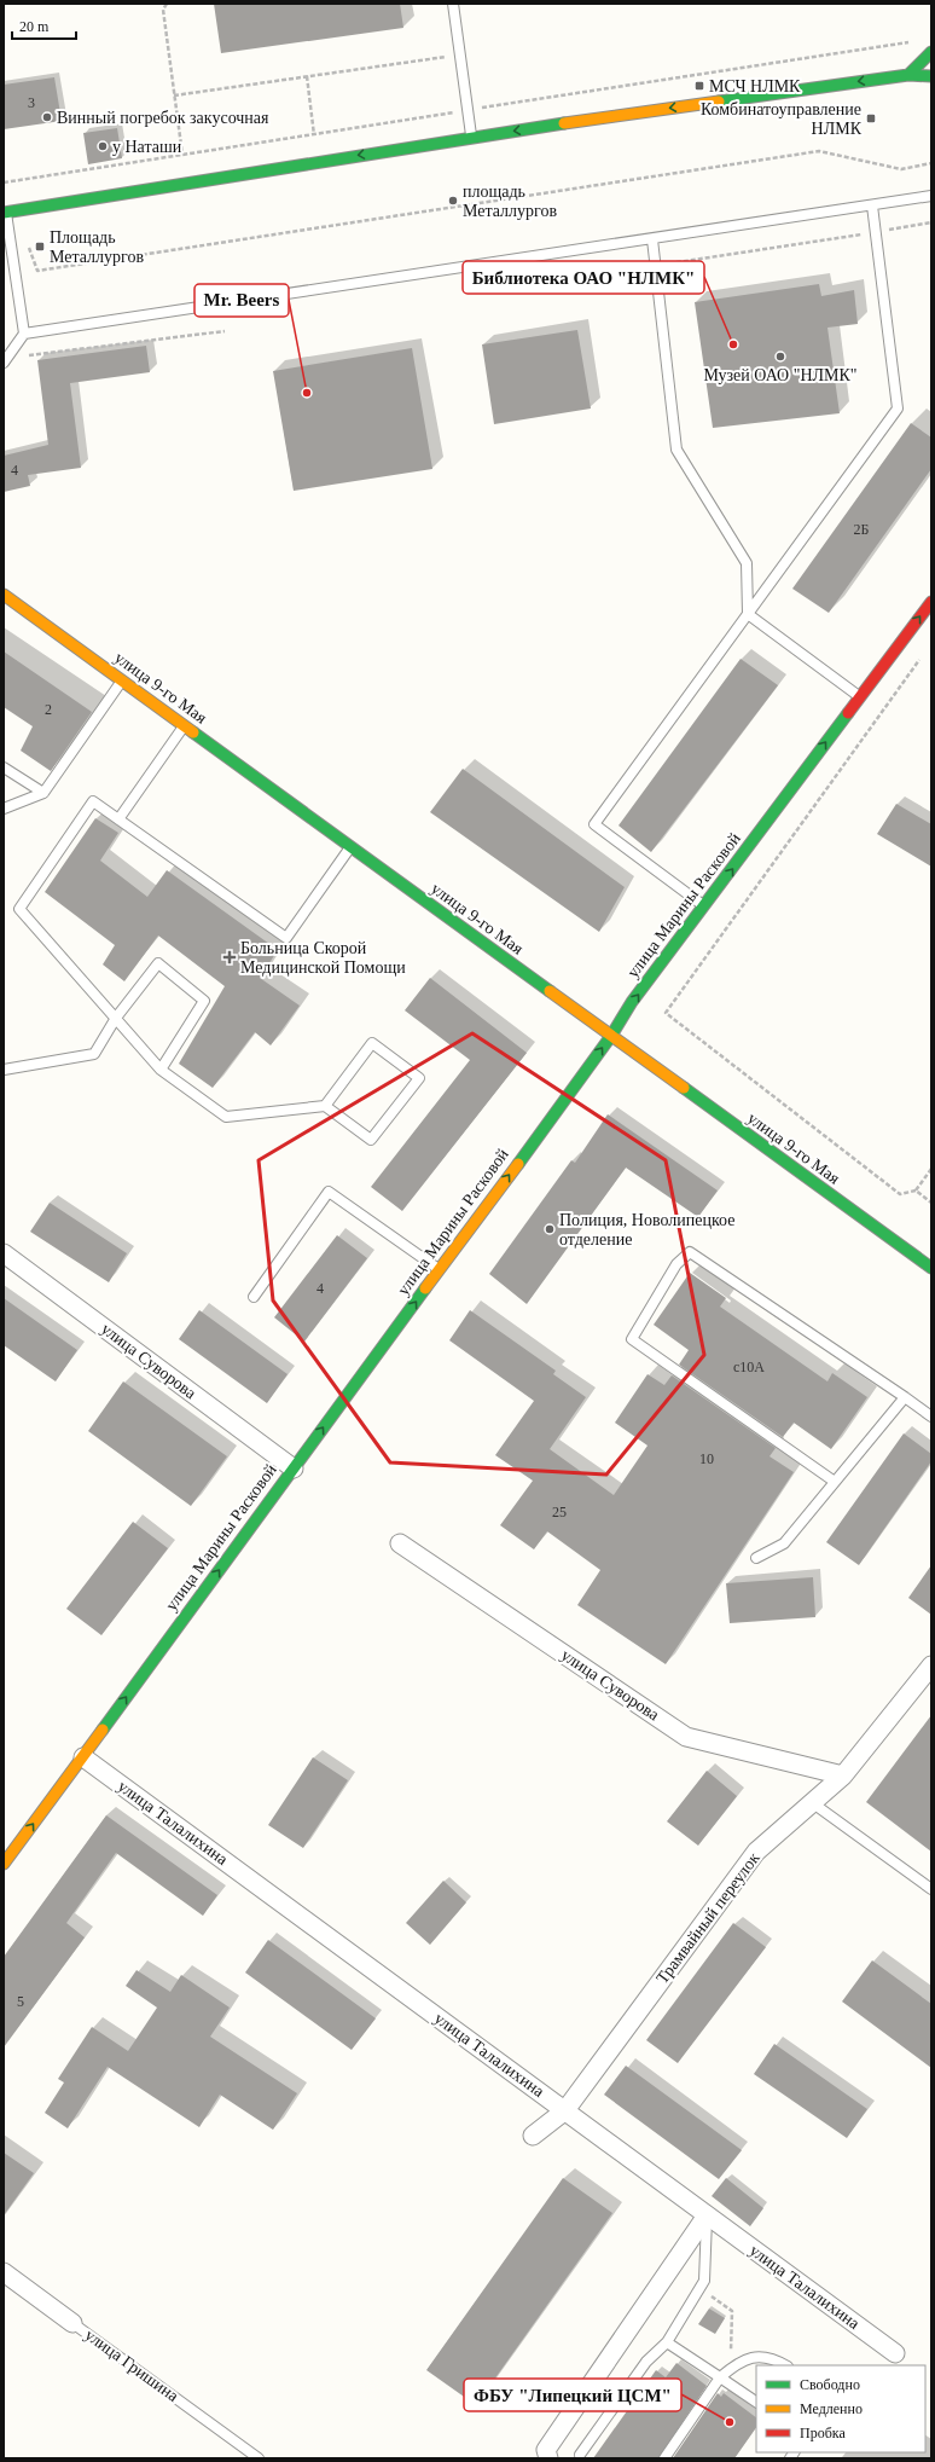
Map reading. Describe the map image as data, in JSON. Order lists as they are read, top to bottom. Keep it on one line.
{"streets":{"main road":["улица 9-го Мая","улица Марины Расковой"],"street":["улица Суворова","улица Талалихина","Трамвайный переулок","улица Гришина"]},"crossings":[["улица 9-го Мая","улица Марины Расковой"],["улица Марины Расковой","улица Суворова"],["улица Марины Расковой","улица Талалихина"],["улица Суворова","Трамвайный переулок"],["улица Талалихина","Трамвайный переулок"]],"one_way":["улица Марины Расковой"],"places":{"transit":["МСЧ НЛМК","Комбинатоуправление НЛМК","Площадь Металлургов"],"other":["Винный погребок закусочная","у Наташи","площадь Металлургов","Библиотека ОАО \"НЛМК\"","Музей ОАО \"НЛМК\"","Mr. Beers","Полиция, Новолипецкое отделение","ФБУ \"Липецкий ЦСМ\""],"health":["Больница Скорой Медицинской Помощи"]},"house_numbers":["3","4","2Б","2","4","с10А","10","25","5"],"legend":["Свободно","Медленно","Пробка"],"scale_bar":"20 m"}
